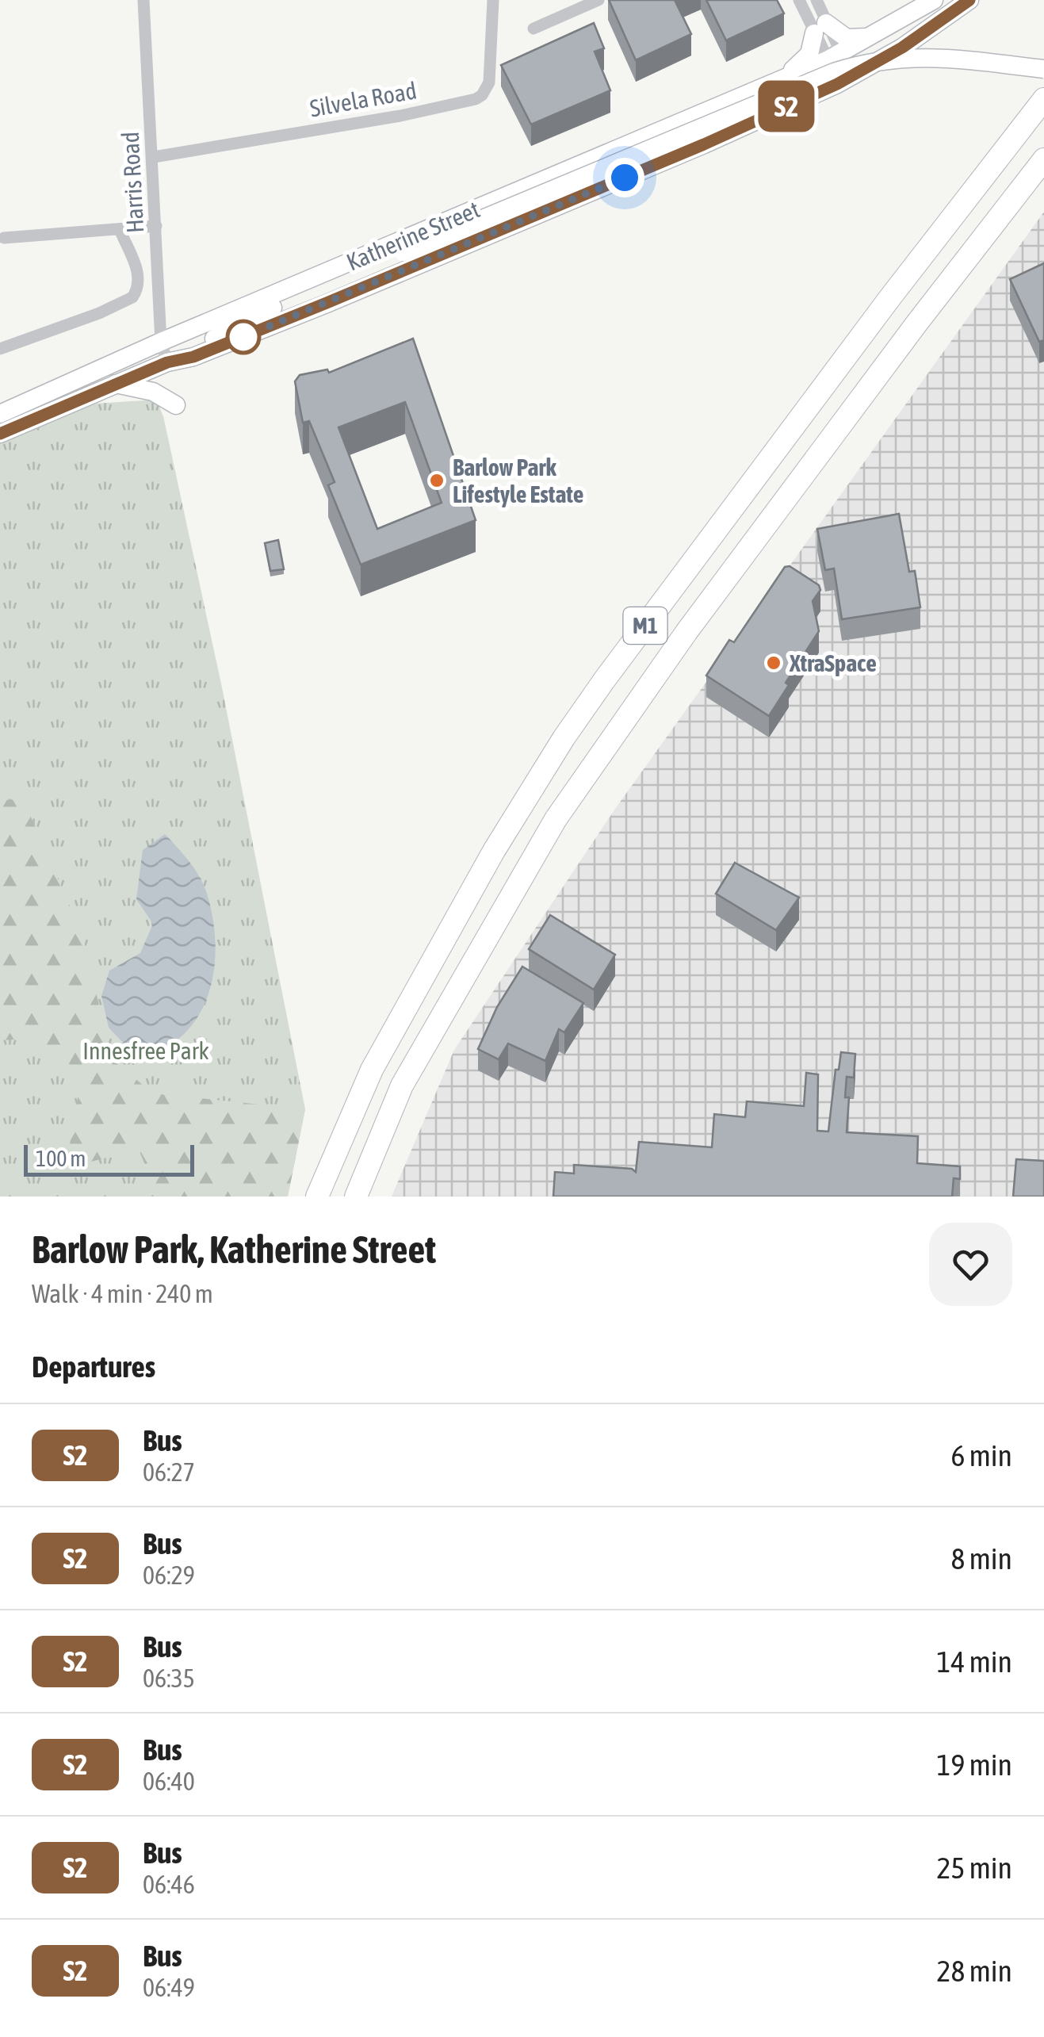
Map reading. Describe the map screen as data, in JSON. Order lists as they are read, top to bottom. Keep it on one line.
{"streets":{"highway":["M1"],"main road":["Katherine Street"],"street":["Silvela Road","Harris Road"]},"crossings":[["Silvela Road","Harris Road"],["Harris Road","Katherine Street"]],"parks":["Innesfree Park"],"places":["Barlow Park Lifestyle Estate","XtraSpace"],"lines":["bus line S2"],"scale_bar":"100 m","page":{"on_map":"S2","scale":"100 m","heading":[["Barlow Park, Katherine Street","Walk · 4 min · 240 m"],"Departures"],"list":[{"mark":"S2","name":"Bus","note":"06:27","value":"6 min"},{"mark":"S2","name":"Bus","note":"06:29","value":"8 min"},{"mark":"S2","name":"Bus","note":"06:35","value":"14 min"},{"mark":"S2","name":"Bus","note":"06:40","value":"19 min"},{"mark":"S2","name":"Bus","note":"06:46","value":"25 min"},{"mark":"S2","name":"Bus","note":"06:49","value":"28 min"}]}}
